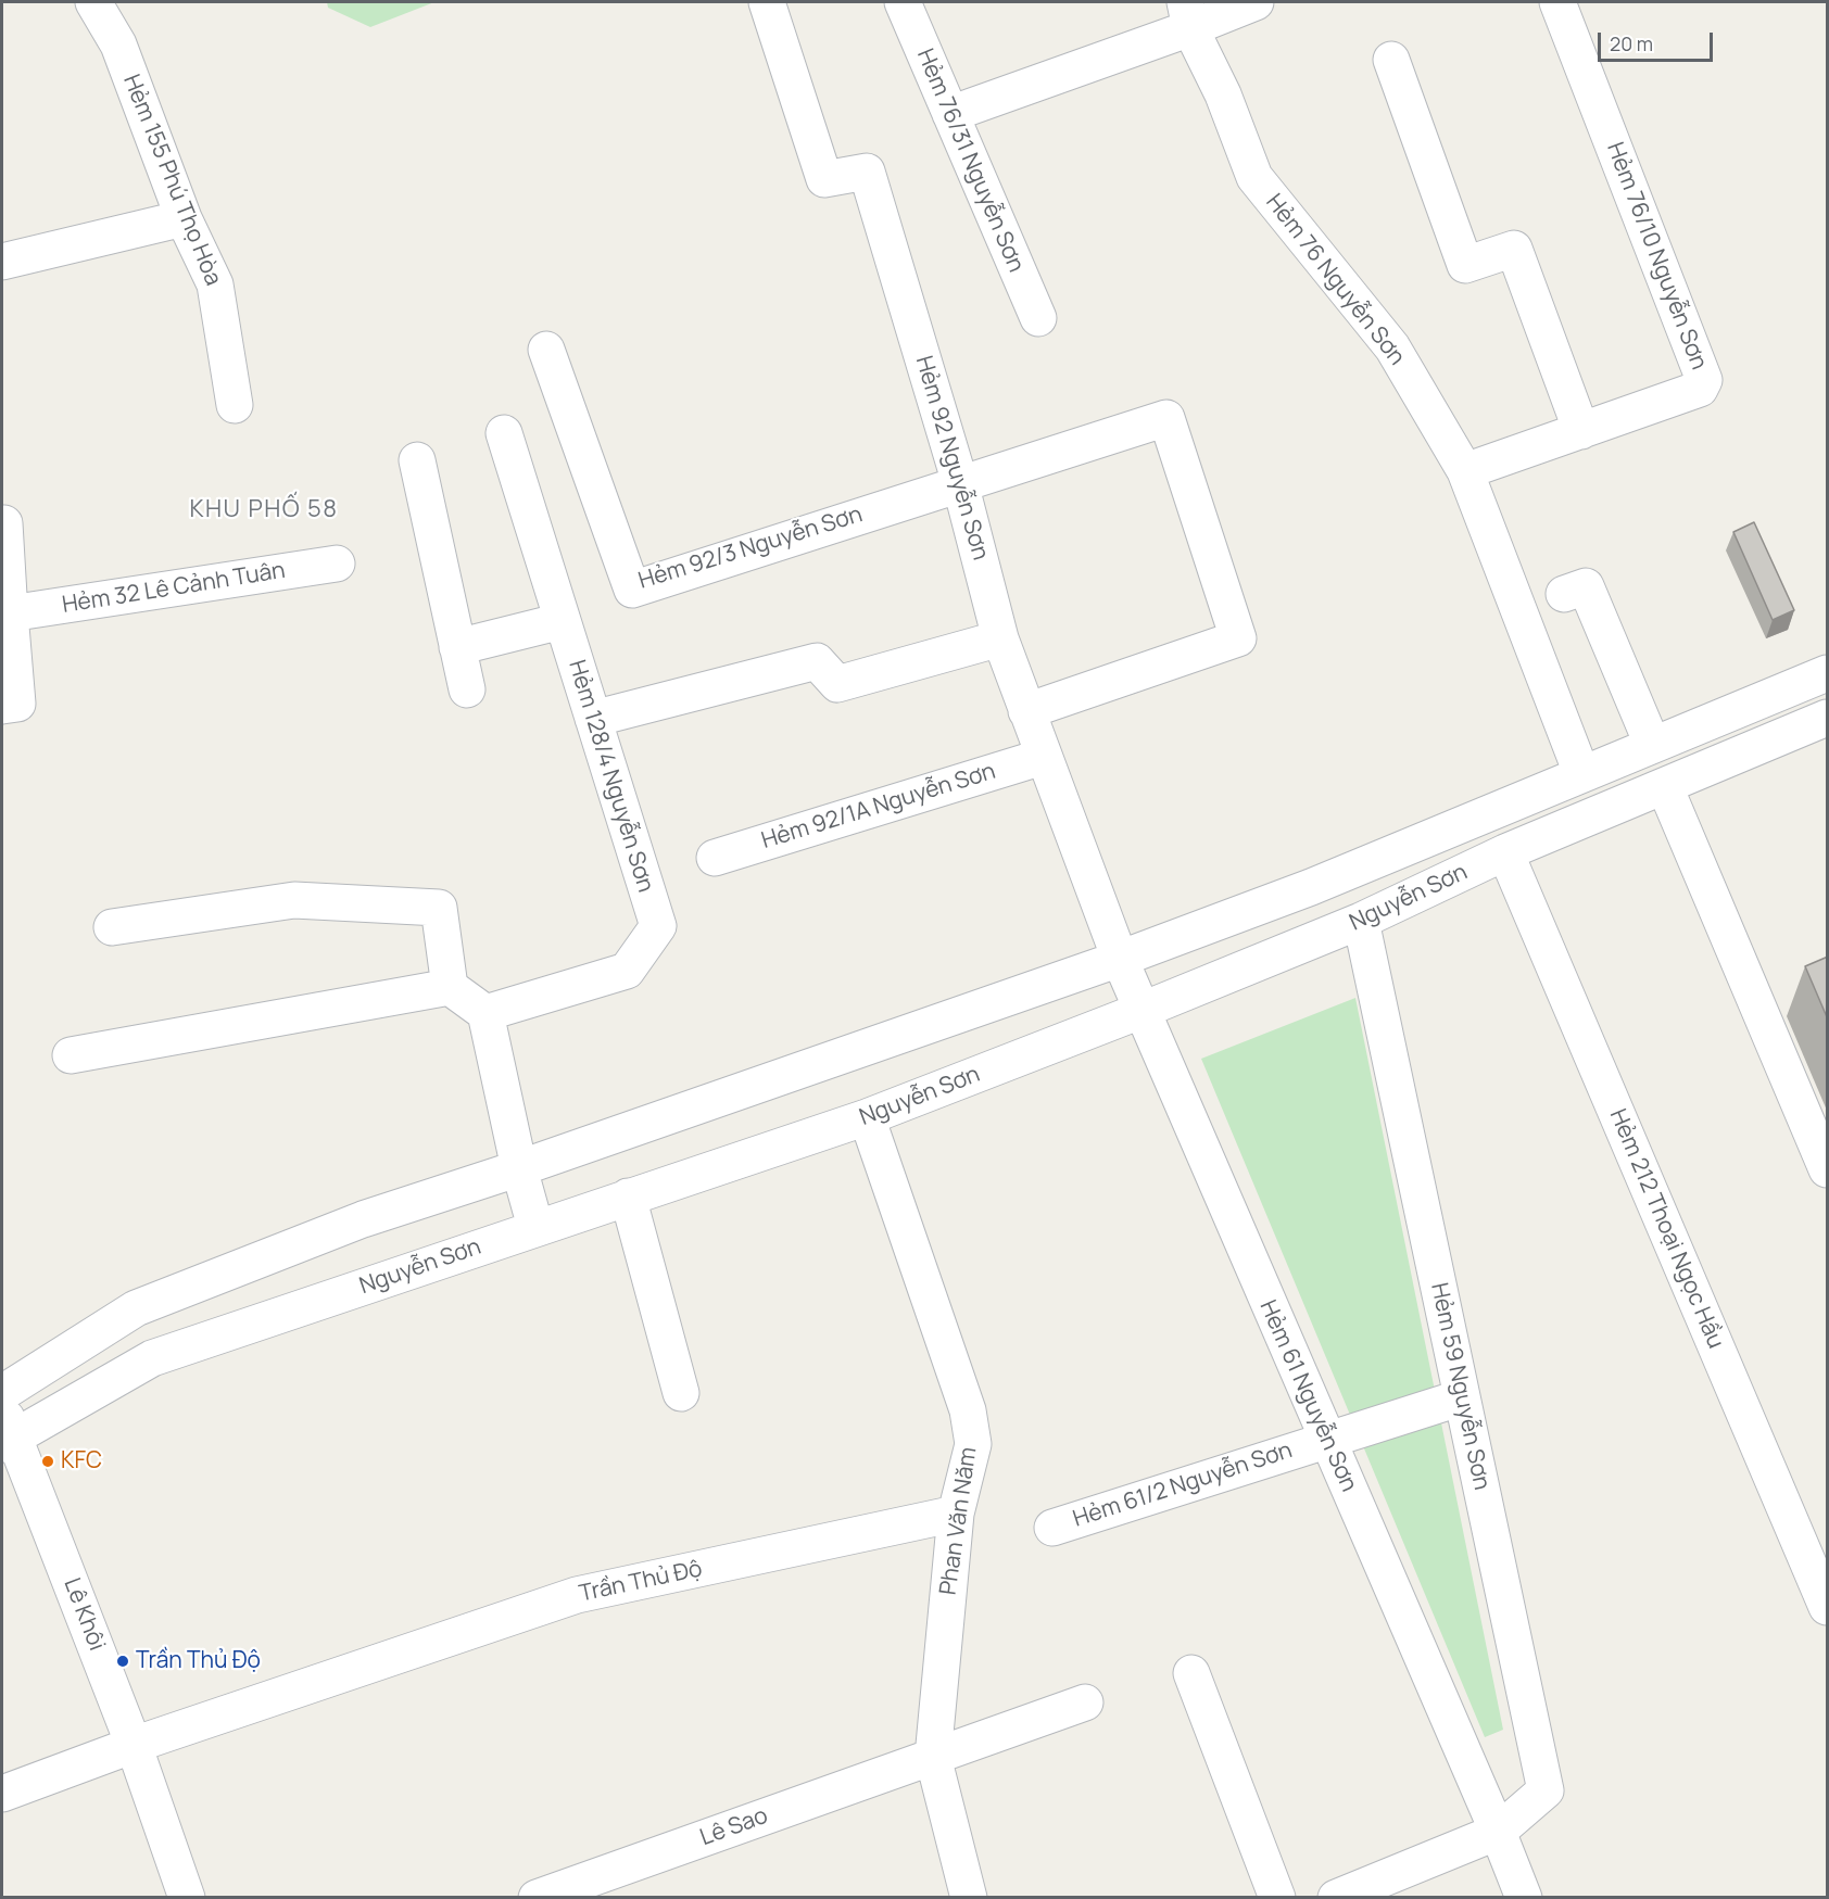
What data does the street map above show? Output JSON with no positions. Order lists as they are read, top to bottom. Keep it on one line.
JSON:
{"streets":{"street":["Hẻm 76/31 Nguyễn Sơn","Hẻm 155 Phú Thọ Hòa","Hẻm 76/10 Nguyễn Sơn","Hẻm 76 Nguyễn Sơn","Hẻm 92 Nguyễn Sơn","Hẻm 92/3 Nguyễn Sơn","Hẻm 32 Lê Cảnh Tuân","Hẻm 128/4 Nguyễn Sơn","Hẻm 92/1A Nguyễn Sơn","Nguyễn Sơn","Hẻm 212 Thoại Ngọc Hầu","Hẻm 59 Nguyễn Sơn","Hẻm 61 Nguyễn Sơn","Hẻm 61/2 Nguyễn Sơn","Phan Văn Năm","Trần Thủ Độ","Lê Khôi","Lê Sao"]},"crossings":[["Hẻm 76/10 Nguyễn Sơn","Hẻm 76 Nguyễn Sơn"],["Hẻm 76 Nguyễn Sơn","Nguyễn Sơn"],["Hẻm 92 Nguyễn Sơn","Hẻm 92/3 Nguyễn Sơn"],["Hẻm 92 Nguyễn Sơn","Hẻm 92/1A Nguyễn Sơn"],["Hẻm 92 Nguyễn Sơn","Nguyễn Sơn"],["Hẻm 92 Nguyễn Sơn","Hẻm 61 Nguyễn Sơn"],["Nguyễn Sơn","Hẻm 212 Thoại Ngọc Hầu"],["Nguyễn Sơn","Hẻm 59 Nguyễn Sơn"],["Nguyễn Sơn","Hẻm 61 Nguyễn Sơn"],["Nguyễn Sơn","Phan Văn Năm"],["Nguyễn Sơn","Lê Khôi"],["Hẻm 59 Nguyễn Sơn","Hẻm 61 Nguyễn Sơn"],["Hẻm 59 Nguyễn Sơn","Hẻm 61/2 Nguyễn Sơn"],["Hẻm 61 Nguyễn Sơn","Hẻm 61/2 Nguyễn Sơn"],["Phan Văn Năm","Trần Thủ Độ"],["Phan Văn Năm","Lê Sao"],["Trần Thủ Độ","Lê Khôi"]],"districts":["KHU PHỐ 58"],"places":["KFC","Trần Thủ Độ"],"scale_bar":"20 m"}
